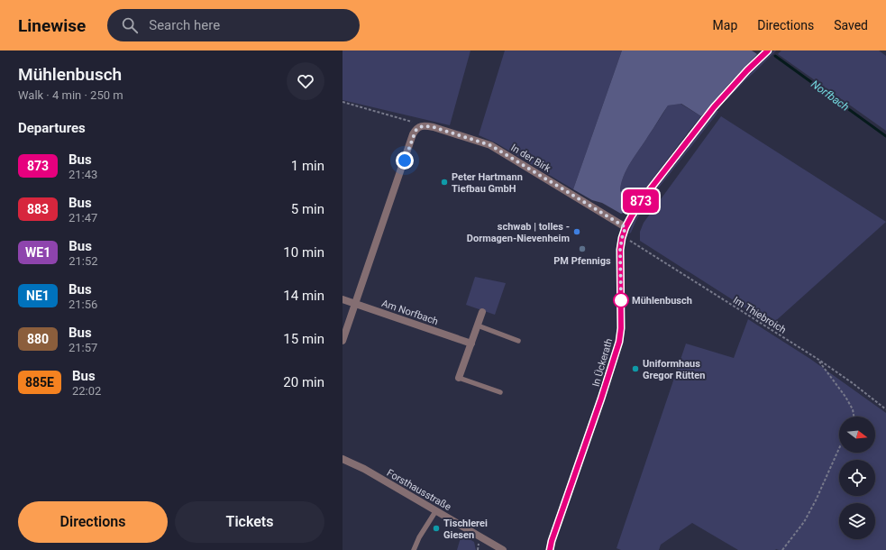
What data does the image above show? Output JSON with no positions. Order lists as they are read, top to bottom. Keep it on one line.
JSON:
{"streets":{"main road":["In Ückerath"],"street":["In der Birk","Am Norfbach","Forsthausstraße"],"path":["Im Thiebroich"]},"crossings":[["In der Birk","In Ückerath"],["Im Thiebroich","In Ückerath"]],"water":["Norfbach"],"places":["Peter Hartmann Tiefbau GmbH","schwab | tolles - Dormagen-Nievenheim","PM Pfennigs","Mühlenbusch","Uniformhaus Gregor Rütten","Tischlerei Giesen"],"lines":["bus line 873"],"north":"right","page":{"header":"Linewise","search":"Search here","nav":["Map","Directions","Saved"],"heading":[["Mühlenbusch","Walk · 4 min · 250 m"],"Departures"],"on_map":"873","list":[{"mark":"873","name":"Bus","note":"21:43","value":"1 min"},{"mark":"883","name":"Bus","note":"21:47","value":"5 min"},{"mark":"WE1","name":"Bus","note":"21:52","value":"10 min"},{"mark":"NE1","name":"Bus","note":"21:56","value":"14 min"},{"mark":"880","name":"Bus","note":"21:57","value":"15 min"},{"mark":"885E","name":"Bus","note":"22:02","value":"20 min"}],"buttons":["Directions","Tickets"]}}
